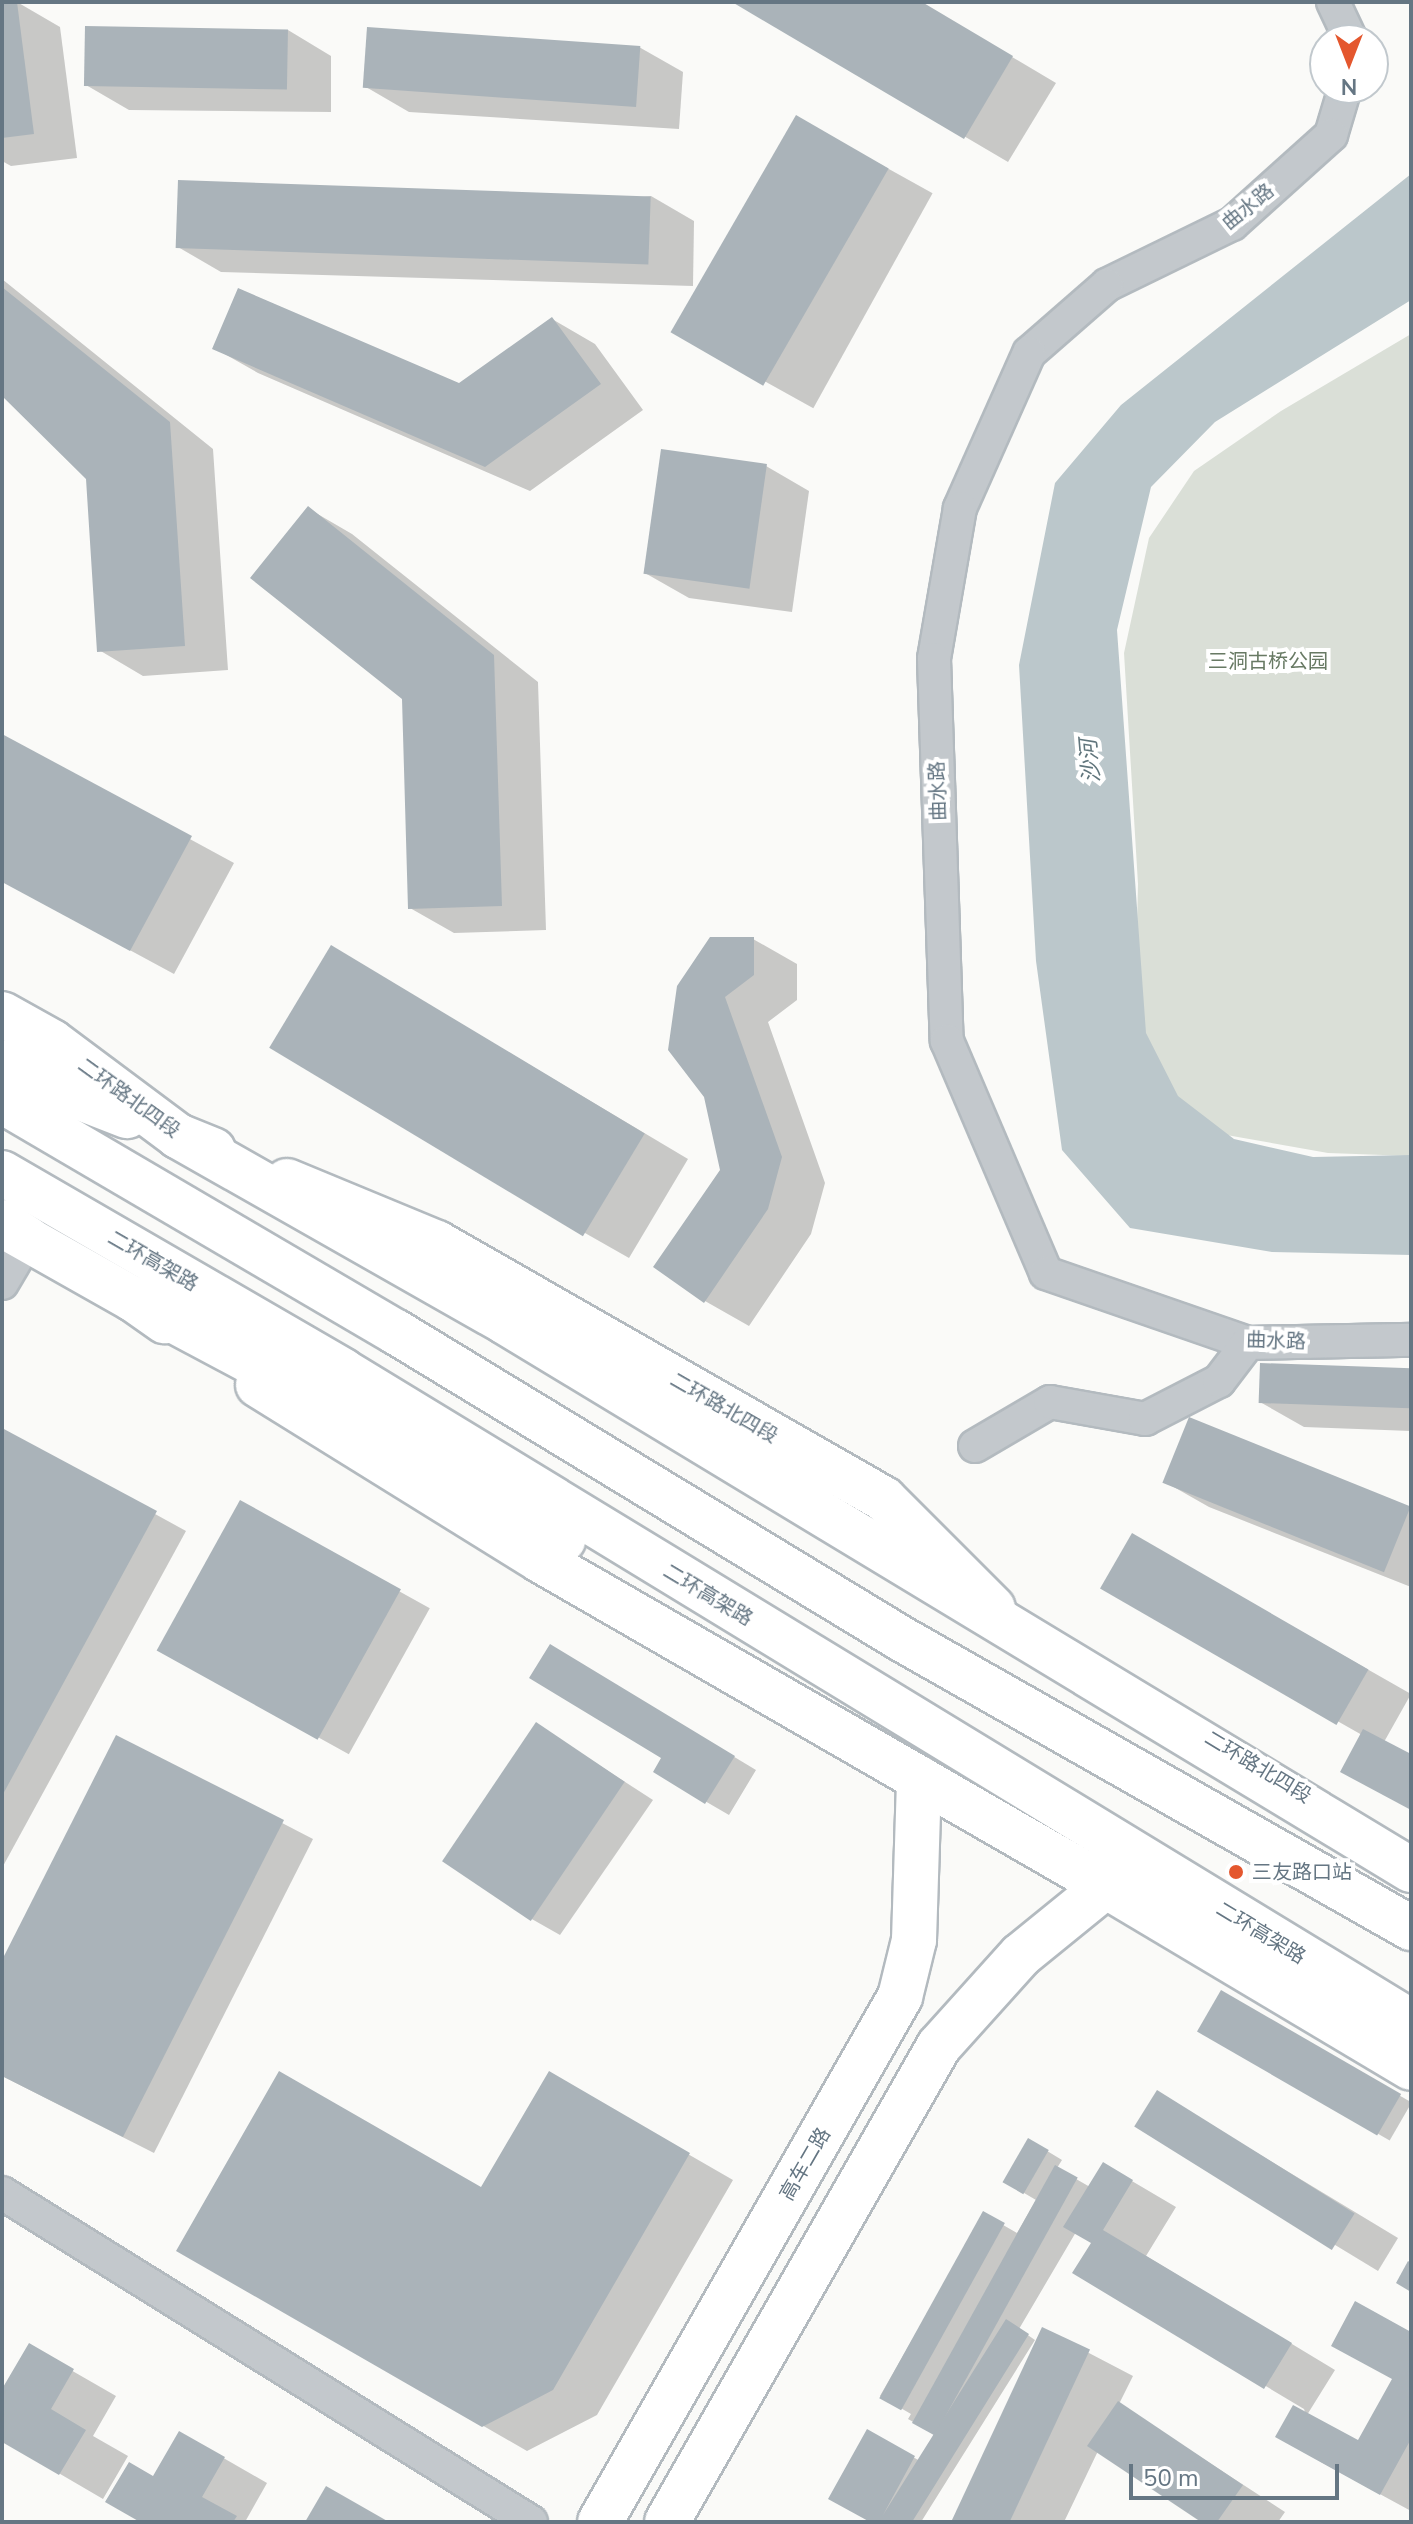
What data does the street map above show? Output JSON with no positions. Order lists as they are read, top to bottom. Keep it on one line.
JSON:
{"streets":{"main road":["二环路北四段","二环高架路","高车二路"],"street":["曲水路"]},"water":["沙河"],"parks":["三洞古桥公园"],"places":["三友路口站"],"scale_bar":"50 m","north":"bottom"}
